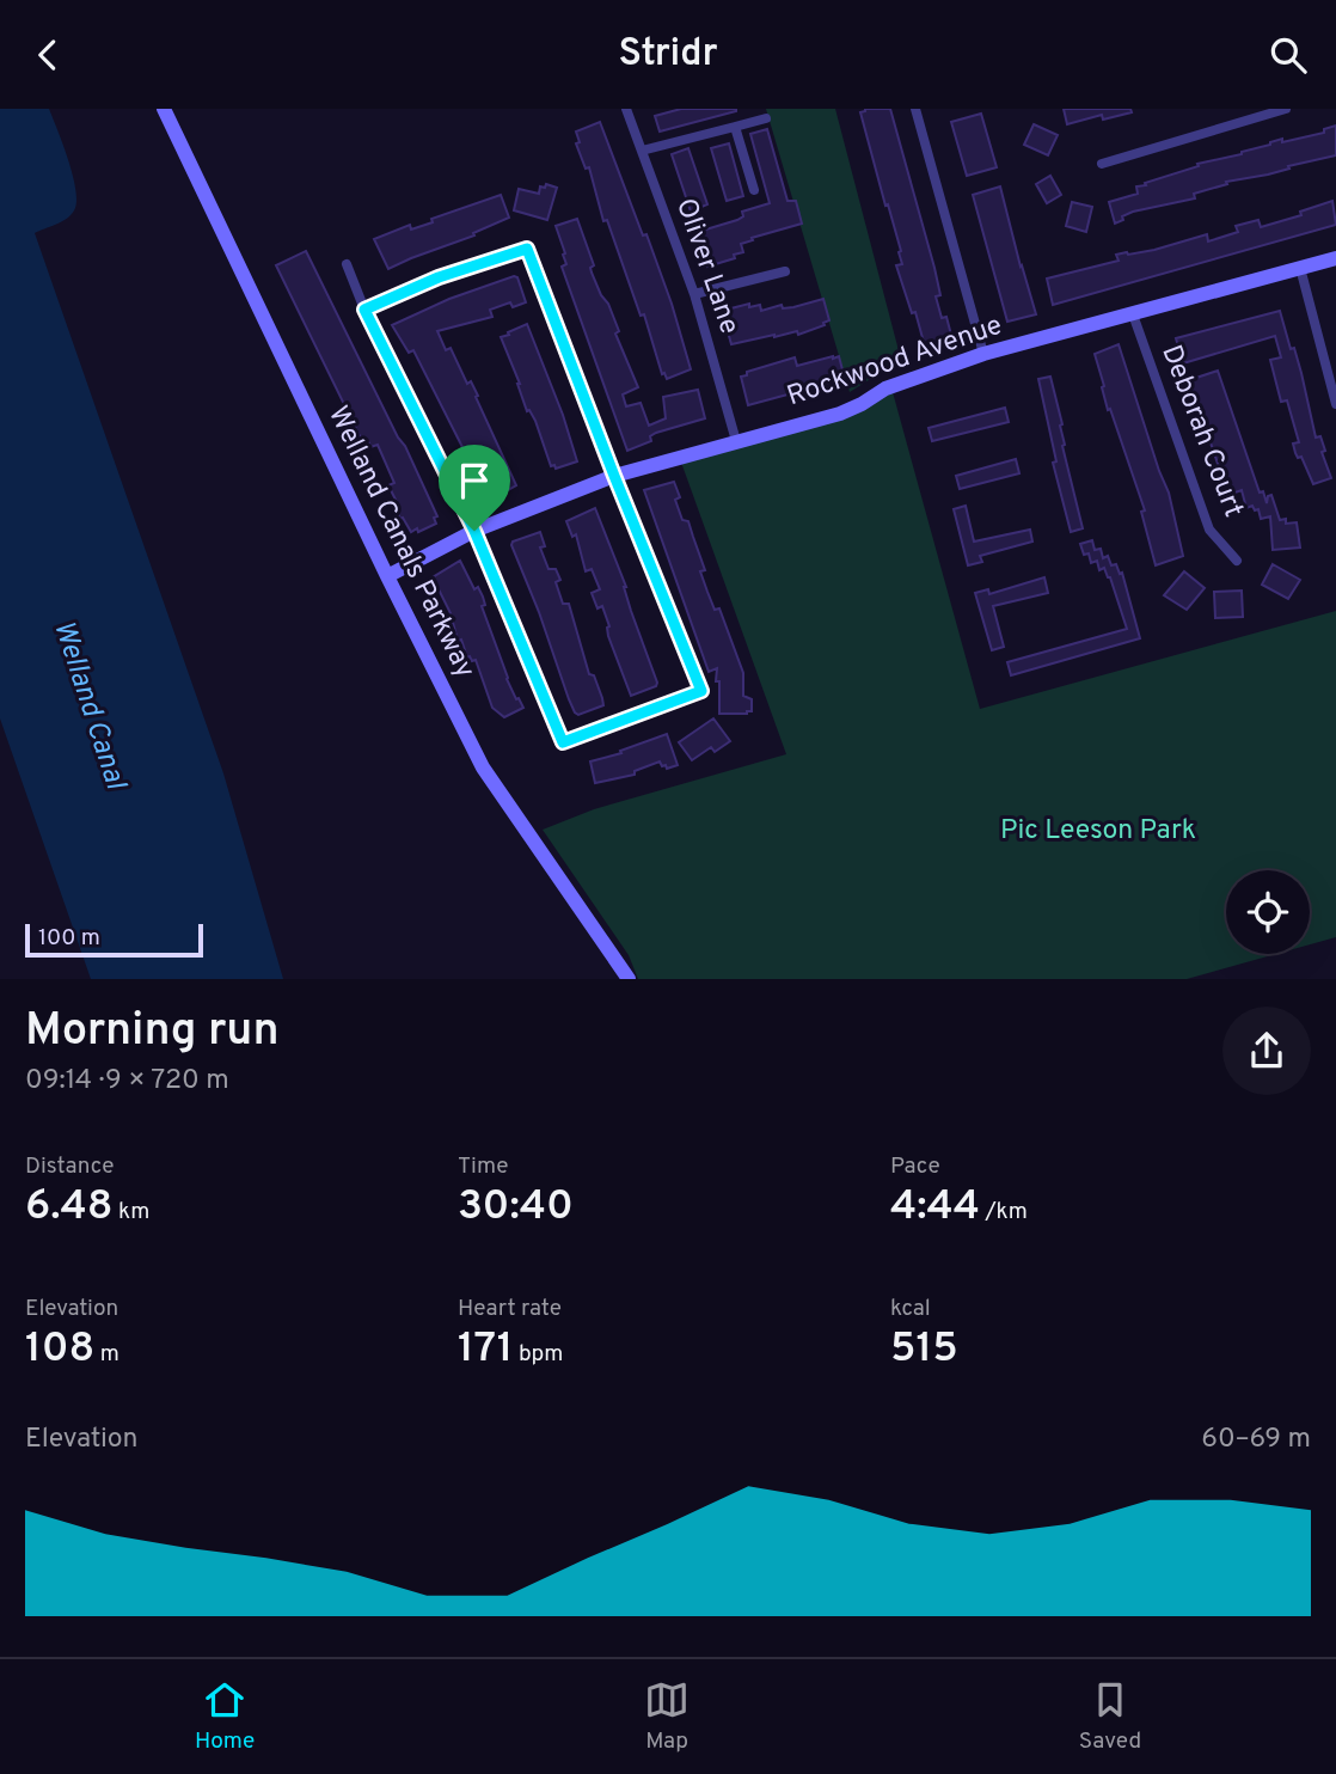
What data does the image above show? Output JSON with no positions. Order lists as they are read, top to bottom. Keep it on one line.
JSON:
{"streets":{"street":["Oliver Lane","Rockwood Avenue","Deborah Court","Welland Canals Parkway"]},"crossings":[["Oliver Lane","Rockwood Avenue"],["Rockwood Avenue","Deborah Court"],["Rockwood Avenue","Welland Canals Parkway"]],"water":["Welland Canal"],"parks":["Pic Leeson Park"],"scale_bar":"100 m","page":{"header":"Stridr","scale":"100 m","heading":["Morning run","09:14 · 9 × 720 m"],"stats":[["Distance","6.48 km"],["Time","30:40"],["Pace","4:44 /km"],["Elevation","108 m"],["Heart rate","171 bpm"],["kcal","515"]],"chart":["Elevation","60–69 m"],"tabs":["Home","Map","Saved"]}}
